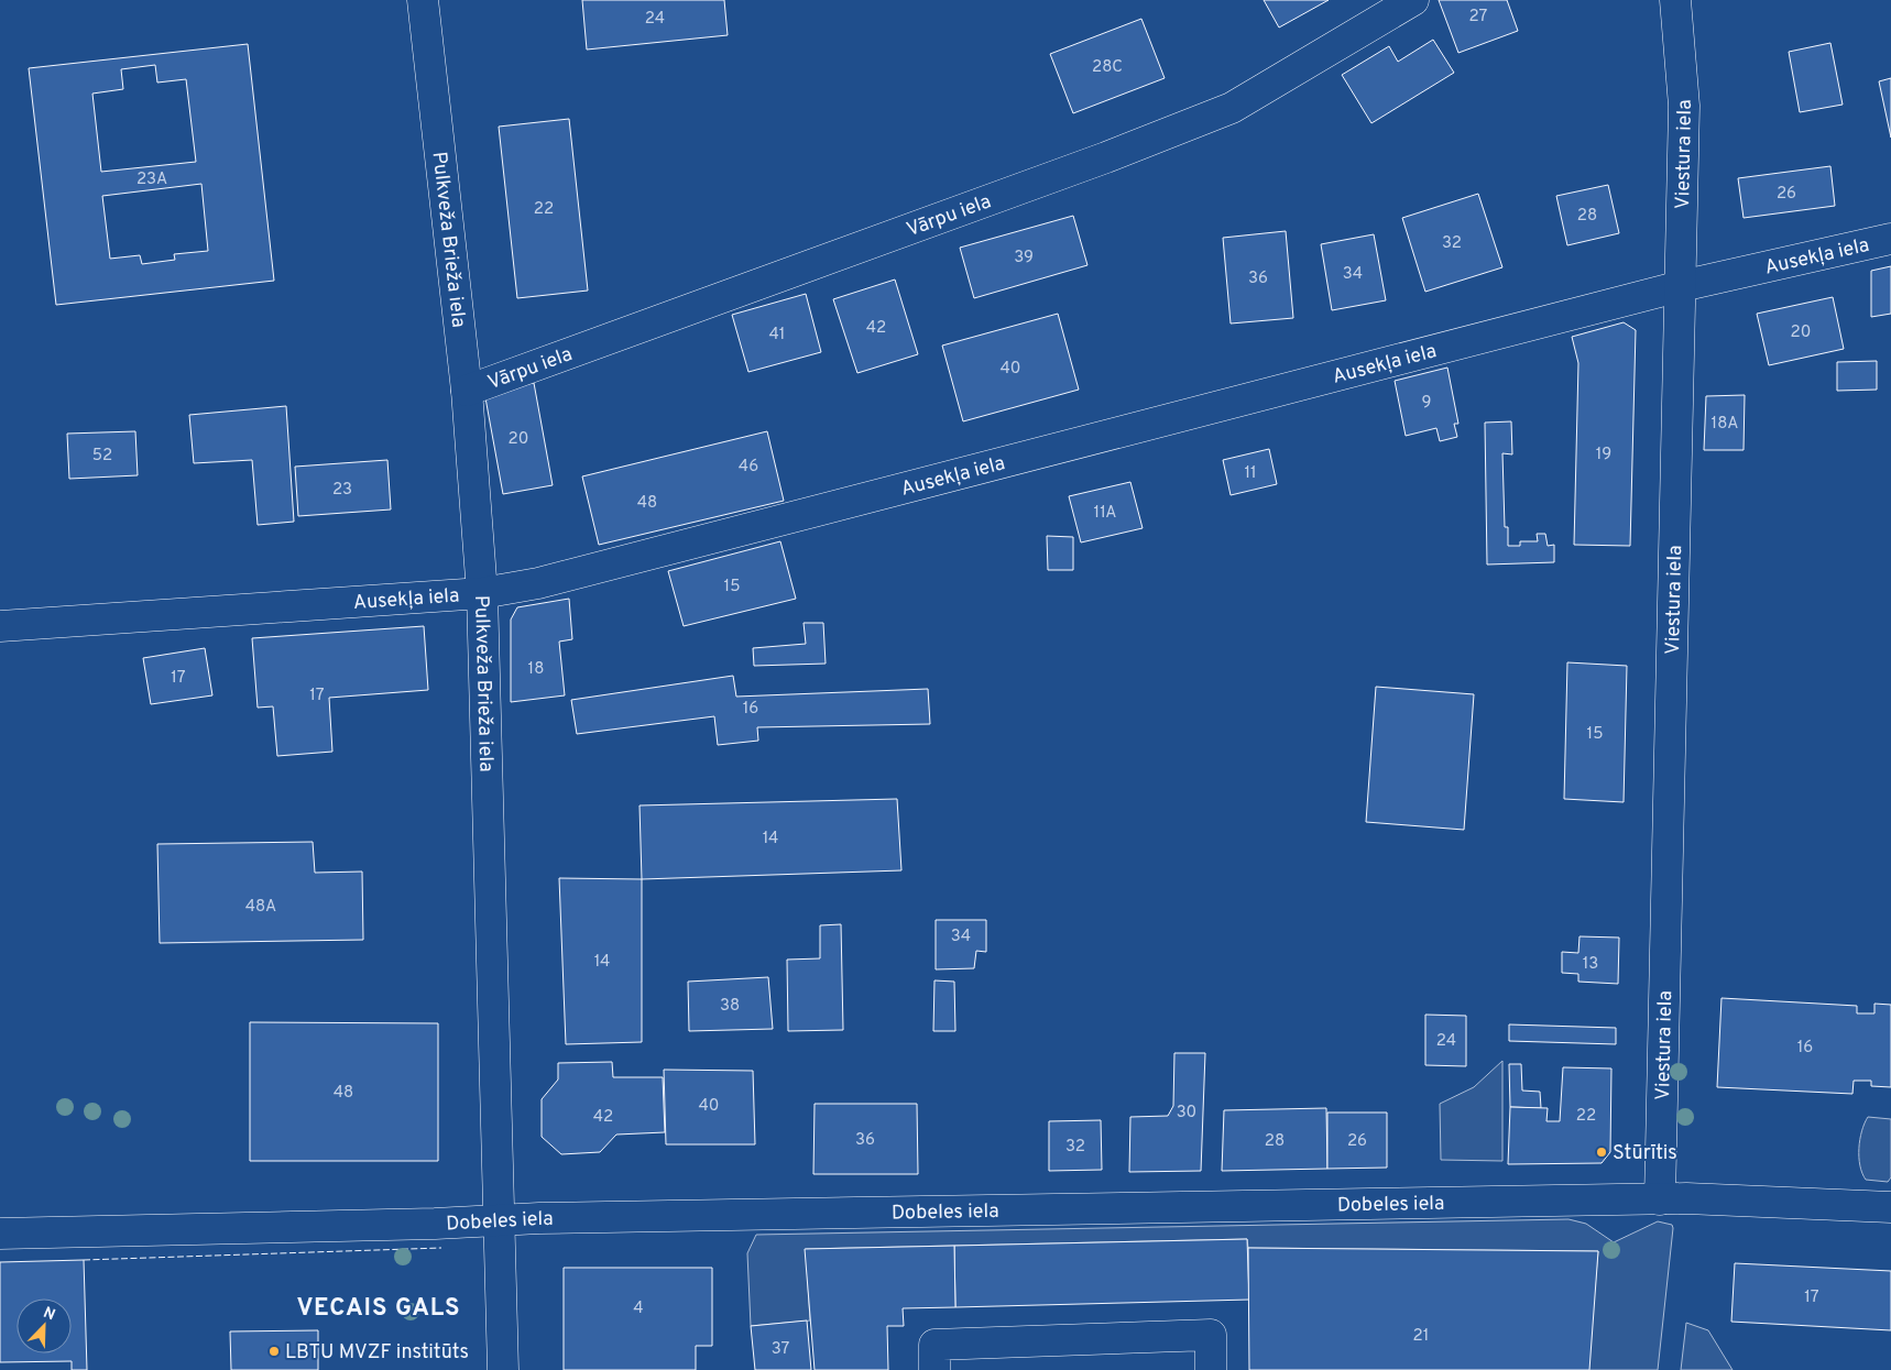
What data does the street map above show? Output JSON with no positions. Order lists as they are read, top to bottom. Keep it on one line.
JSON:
{"streets":{"street":["Viestura iela","Vārpu iela","Pulkveža Brieža iela","Ausekļa iela","Dobeles iela"]},"crossings":[["Viestura iela","Ausekļa iela"],["Viestura iela","Dobeles iela"],["Vārpu iela","Pulkveža Brieža iela"],["Pulkveža Brieža iela","Ausekļa iela"],["Pulkveža Brieža iela","Dobeles iela"]],"districts":["VECAIS GALS"],"places":["Stūrītis","LBTU MVZF institūts"],"house_numbers":["27","24","28C","23A","26","22","28","32","39","34","36","42","20","41","40","9","18A","20","19","52","46","11","23","48","11A","15","18","17","17","16","15","14","48A","34","14","13","38","24","16","48","40","30","22","42","36","28","26","32","17","4","21","37"],"north":"top right"}
